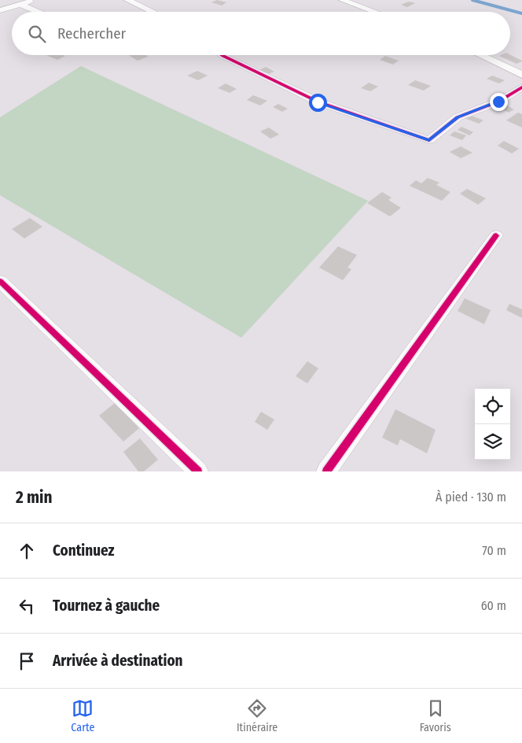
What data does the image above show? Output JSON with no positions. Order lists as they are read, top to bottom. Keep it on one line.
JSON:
{"page":{"search":"Rechercher","heading":["2 min","À pied · 130 m"],"list":[["Continuez","70 m"],["Tournez à gauche","60 m"],"Arrivée à destination"],"nav":["Carte","Itinéraire","Favoris"]}}
